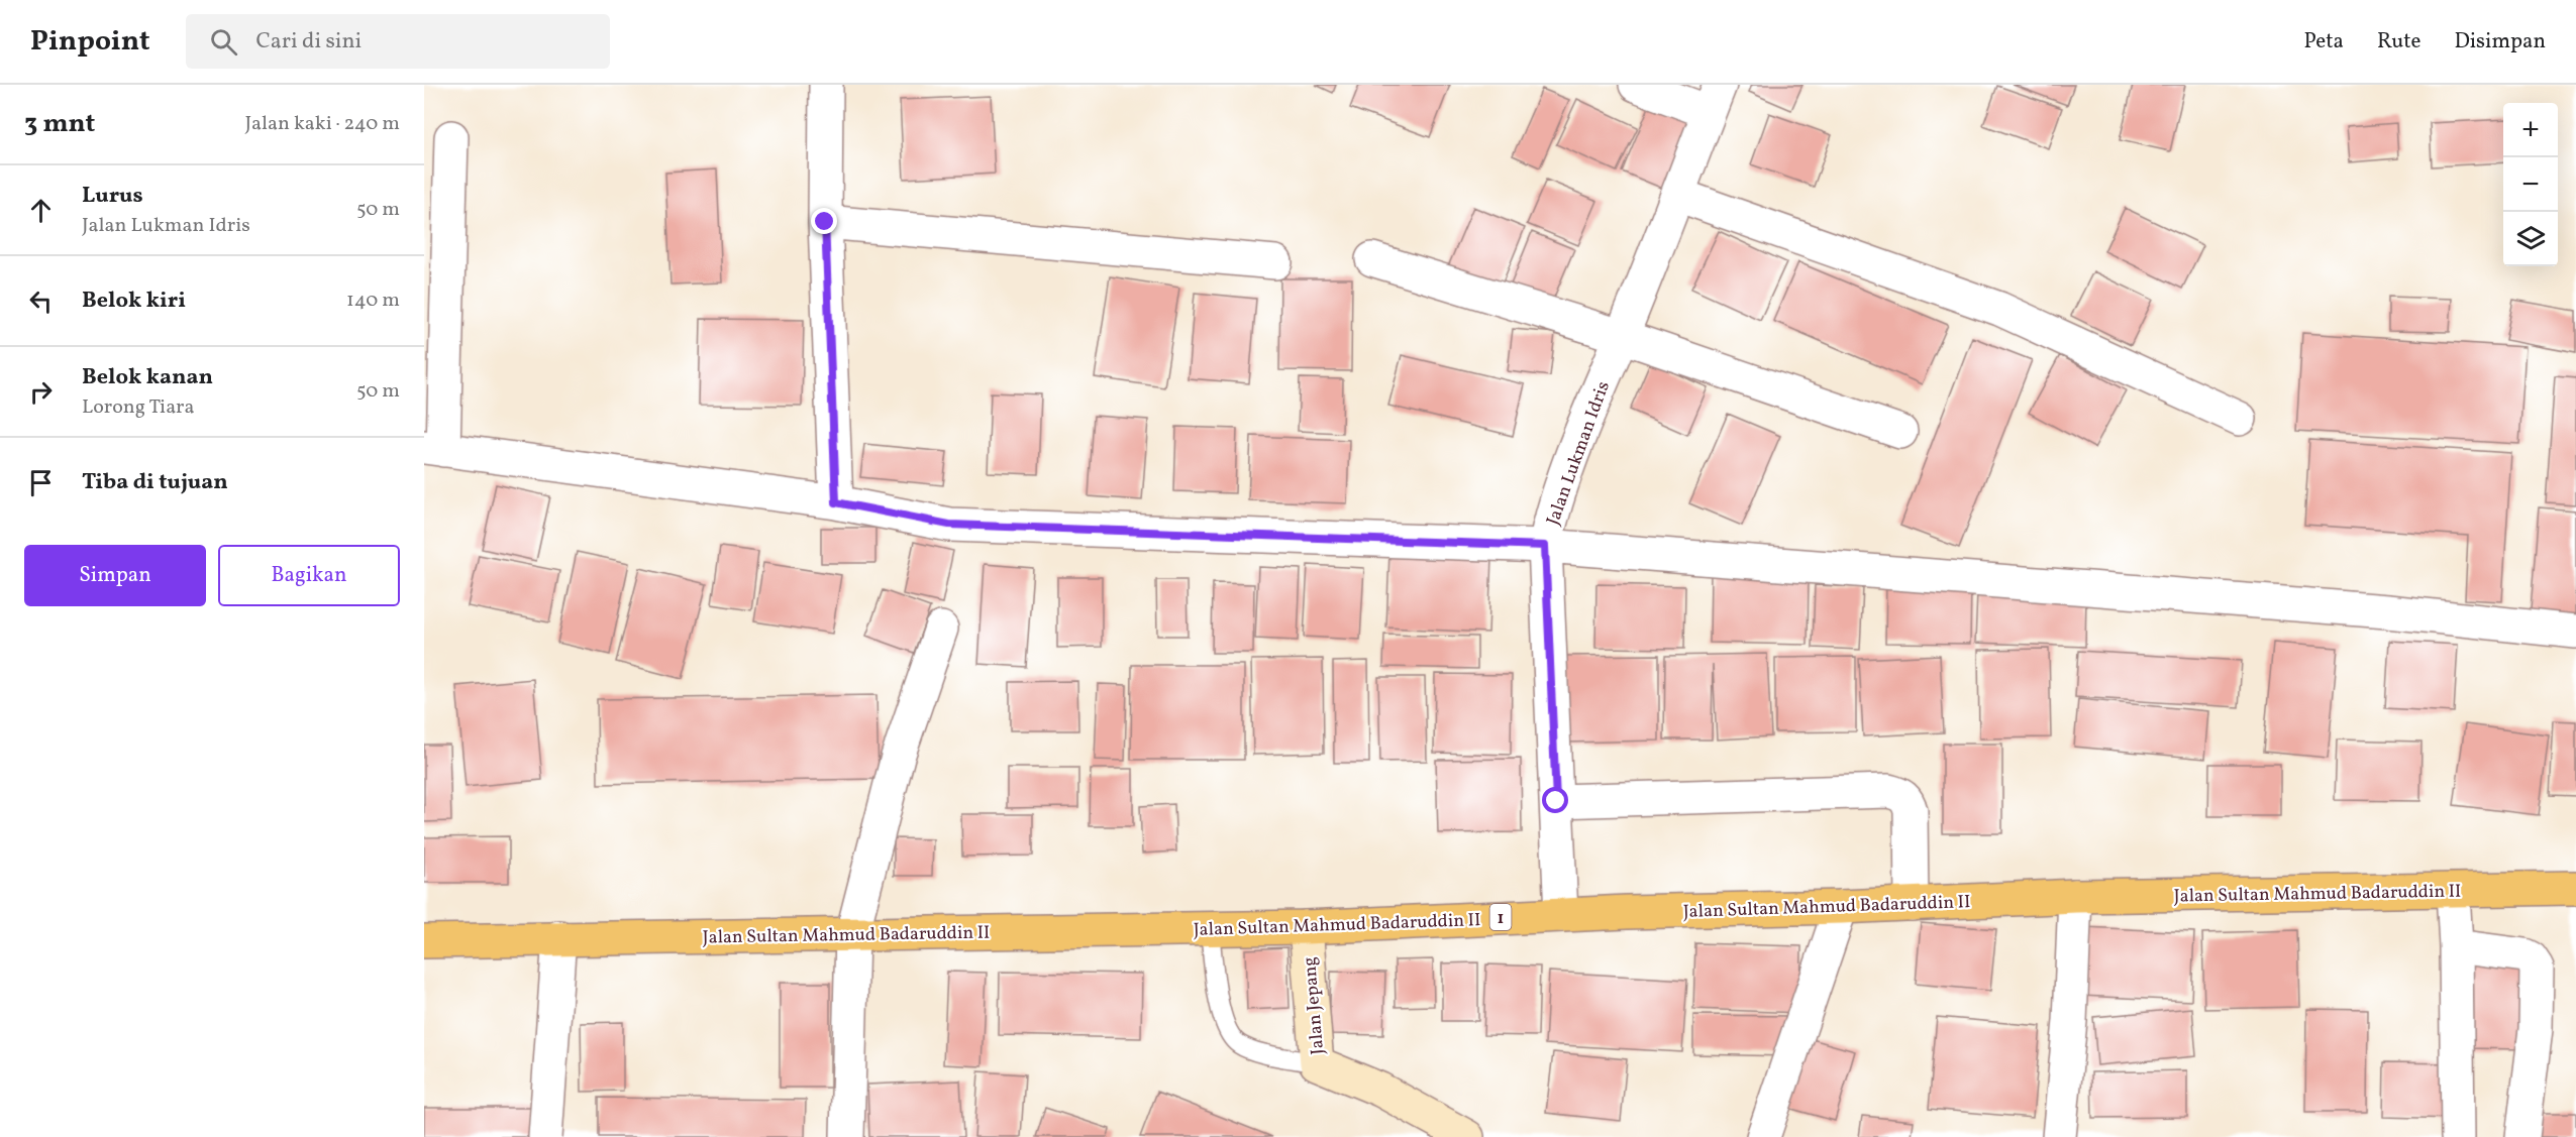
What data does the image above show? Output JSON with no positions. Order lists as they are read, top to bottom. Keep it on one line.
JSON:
{"streets":{"highway":["Jalan Sultan Mahmud Badaruddin II","1"],"street":["Jalan Lukman Idris","Jalan Jepang"]},"crossings":[["Jalan Lukman Idris","Jalan Sultan Mahmud Badaruddin II"],["Jalan Sultan Mahmud Badaruddin II","Jalan Jepang"]],"page":{"header":"Pinpoint","search":"Cari di sini","nav":["Peta","Rute","Disimpan"],"heading":["3 mnt","Jalan kaki · 240 m"],"map_buttons":["+","−"],"list":[["Lurus","Jalan Lukman Idris","50 m"],["Belok kiri","140 m"],["Belok kanan","Lorong Tiara","50 m"],"Tiba di tujuan"],"buttons":["Simpan","Bagikan"]}}
